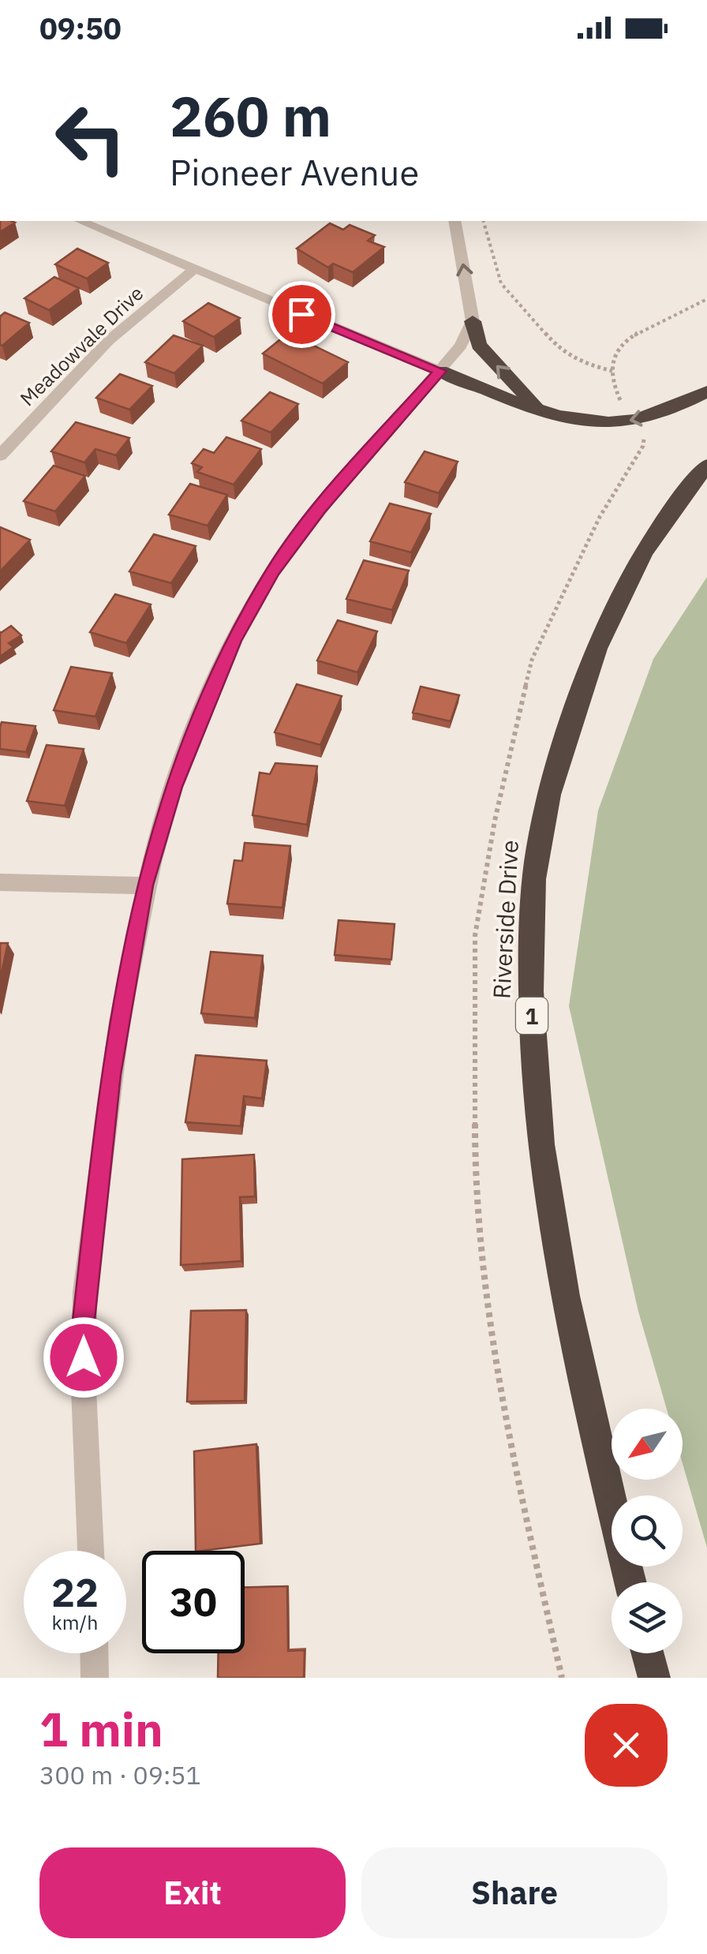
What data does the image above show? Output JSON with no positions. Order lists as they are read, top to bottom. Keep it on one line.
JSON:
{"streets":{"highway":["Riverside Drive","1"],"street":["Meadowvale Drive"]},"north":"bottom left","page":{"status":"09:50","turn":["260 m","Pioneer Avenue"],"speed":"22 km/h","limit":"30","heading":["1 min","300 m · 09:51"],"buttons":["Exit","Share"]}}
